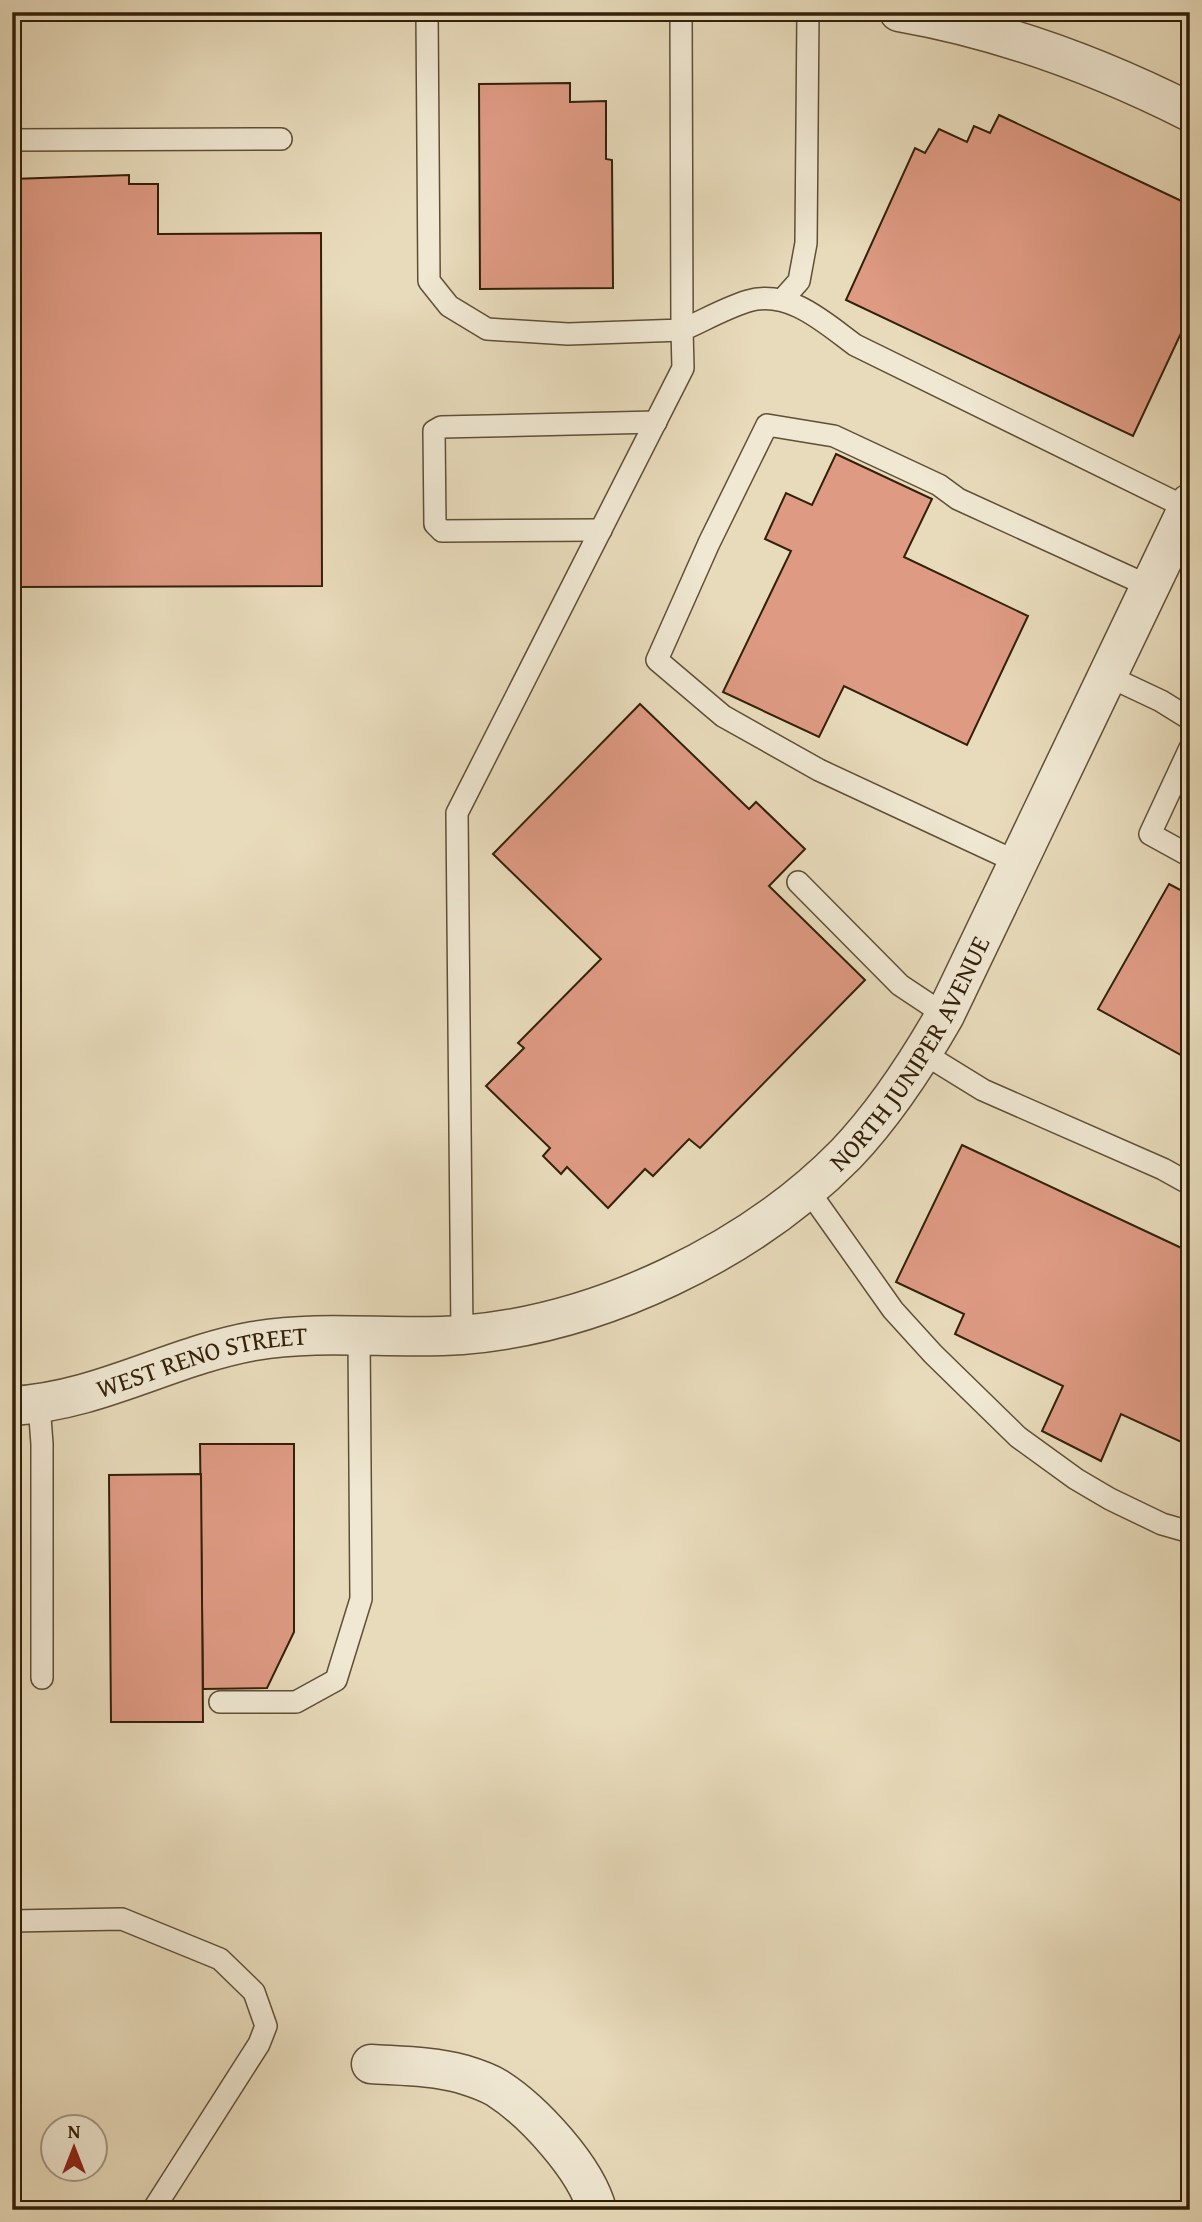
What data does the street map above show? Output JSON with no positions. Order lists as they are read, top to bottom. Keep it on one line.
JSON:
{"streets":{"street":["NORTH JUNIPER AVENUE","WEST RENO STREET"]},"crossings":[["NORTH JUNIPER AVENUE","WEST RENO STREET"]],"north":"top"}
